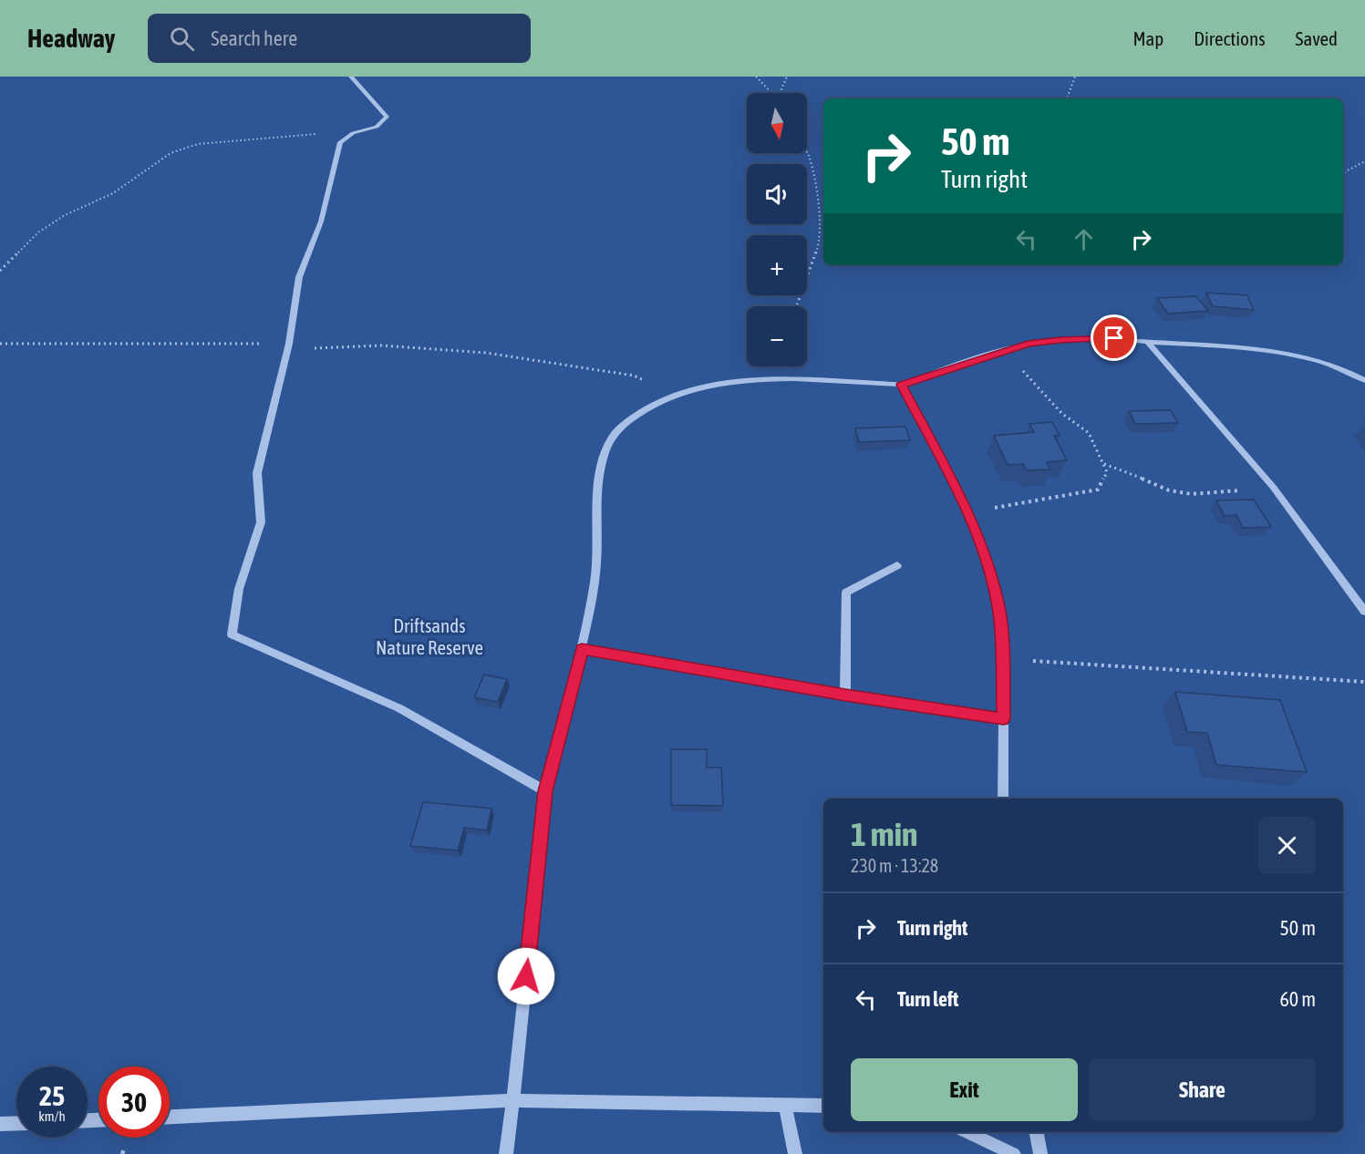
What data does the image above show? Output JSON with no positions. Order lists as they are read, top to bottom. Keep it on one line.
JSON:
{"parks":["Driftsands Nature Reserve"],"north":"bottom","page":{"header":"Headway","search":"Search here","nav":["Map","Directions","Saved"],"map_buttons":["+","−"],"turn":["50 m","Turn right"],"heading":["1 min","230 m · 13:28"],"list":[{"name":"Turn right","value":"50 m"},{"name":"Turn left","value":"60 m"}],"buttons":["Exit","Share"],"speed":"25 km/h","limit":"30"}}
